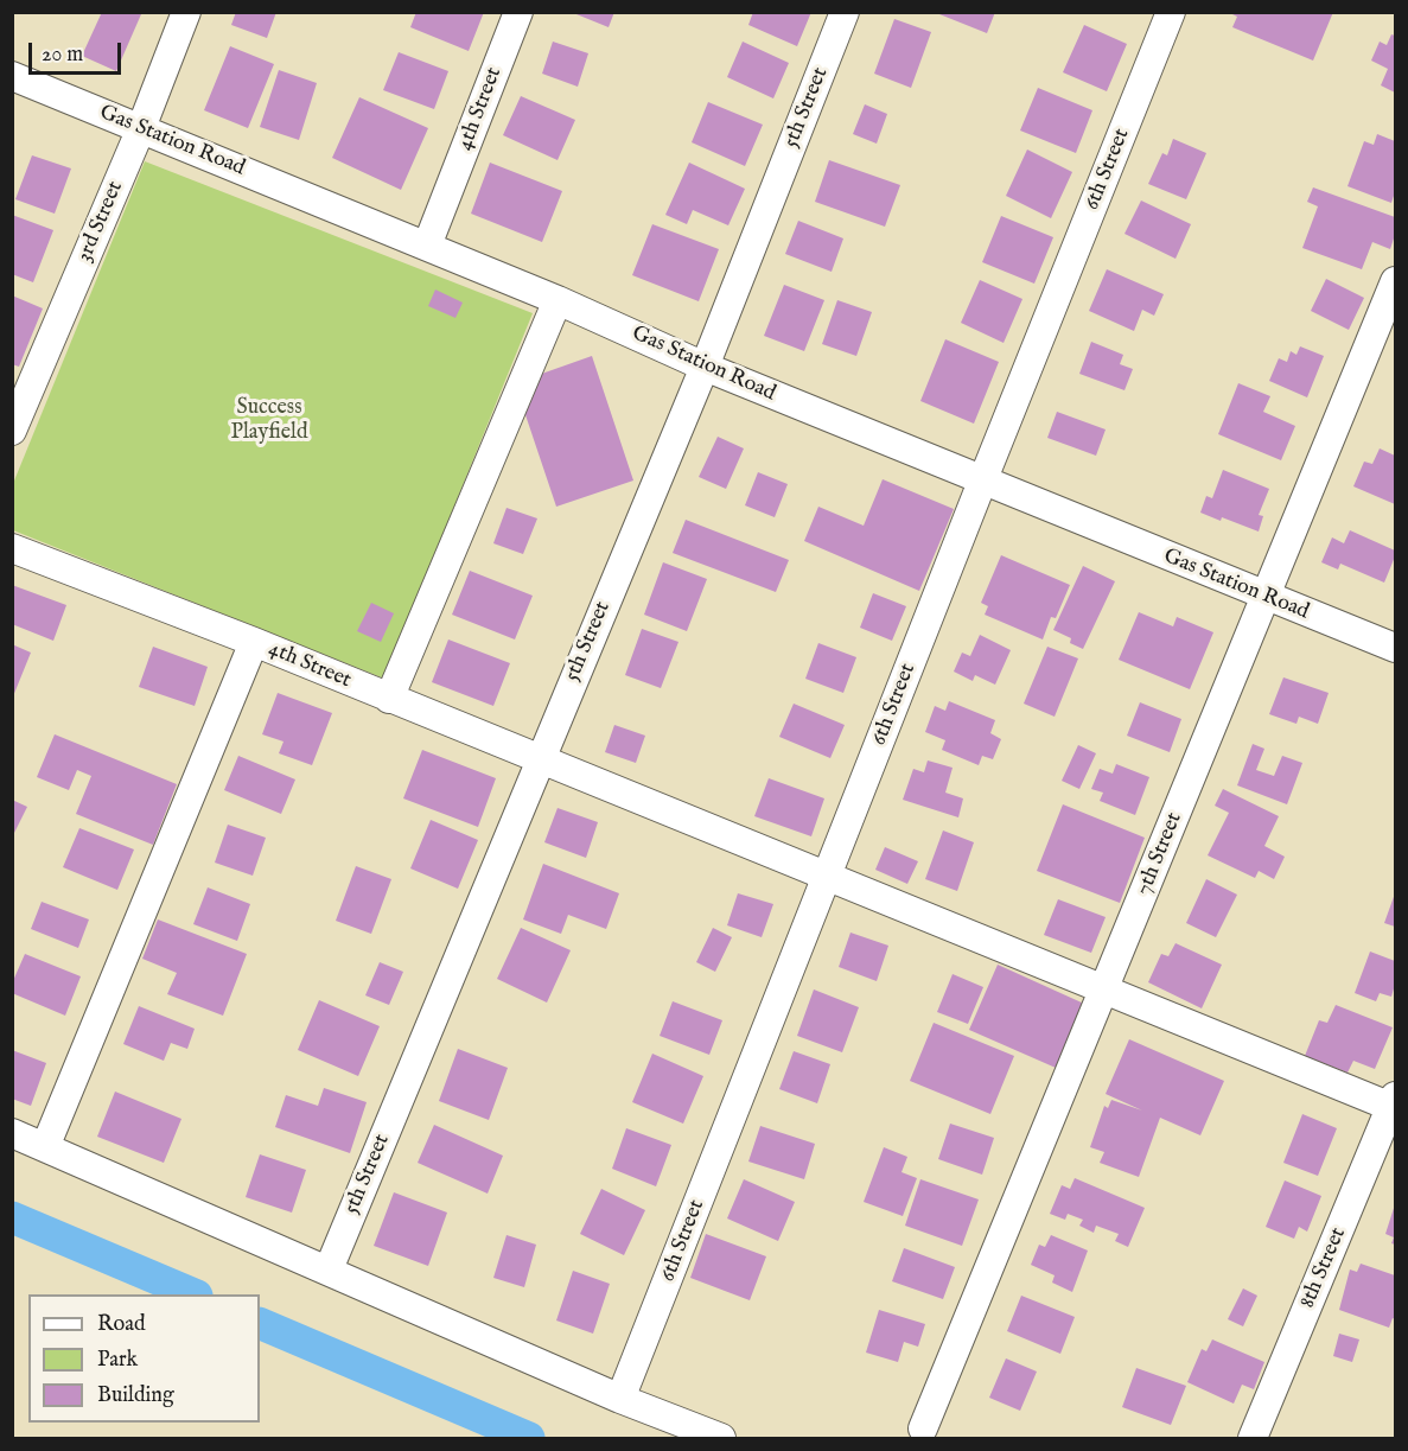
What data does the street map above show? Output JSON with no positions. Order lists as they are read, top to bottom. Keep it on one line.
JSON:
{"streets":{"street":["5th Street","4th Street","Gas Station Road","6th Street","3rd Street","7th Street","8th Street"]},"crossings":[["5th Street","4th Street"],["5th Street","Gas Station Road"],["4th Street","Gas Station Road"],["4th Street","6th Street"],["4th Street","7th Street"],["4th Street","8th Street"],["Gas Station Road","6th Street"],["Gas Station Road","3rd Street"],["Gas Station Road","7th Street"]],"parks":["Success Playfield"],"legend":["Road","Park","Building"],"scale_bar":"20 m"}
